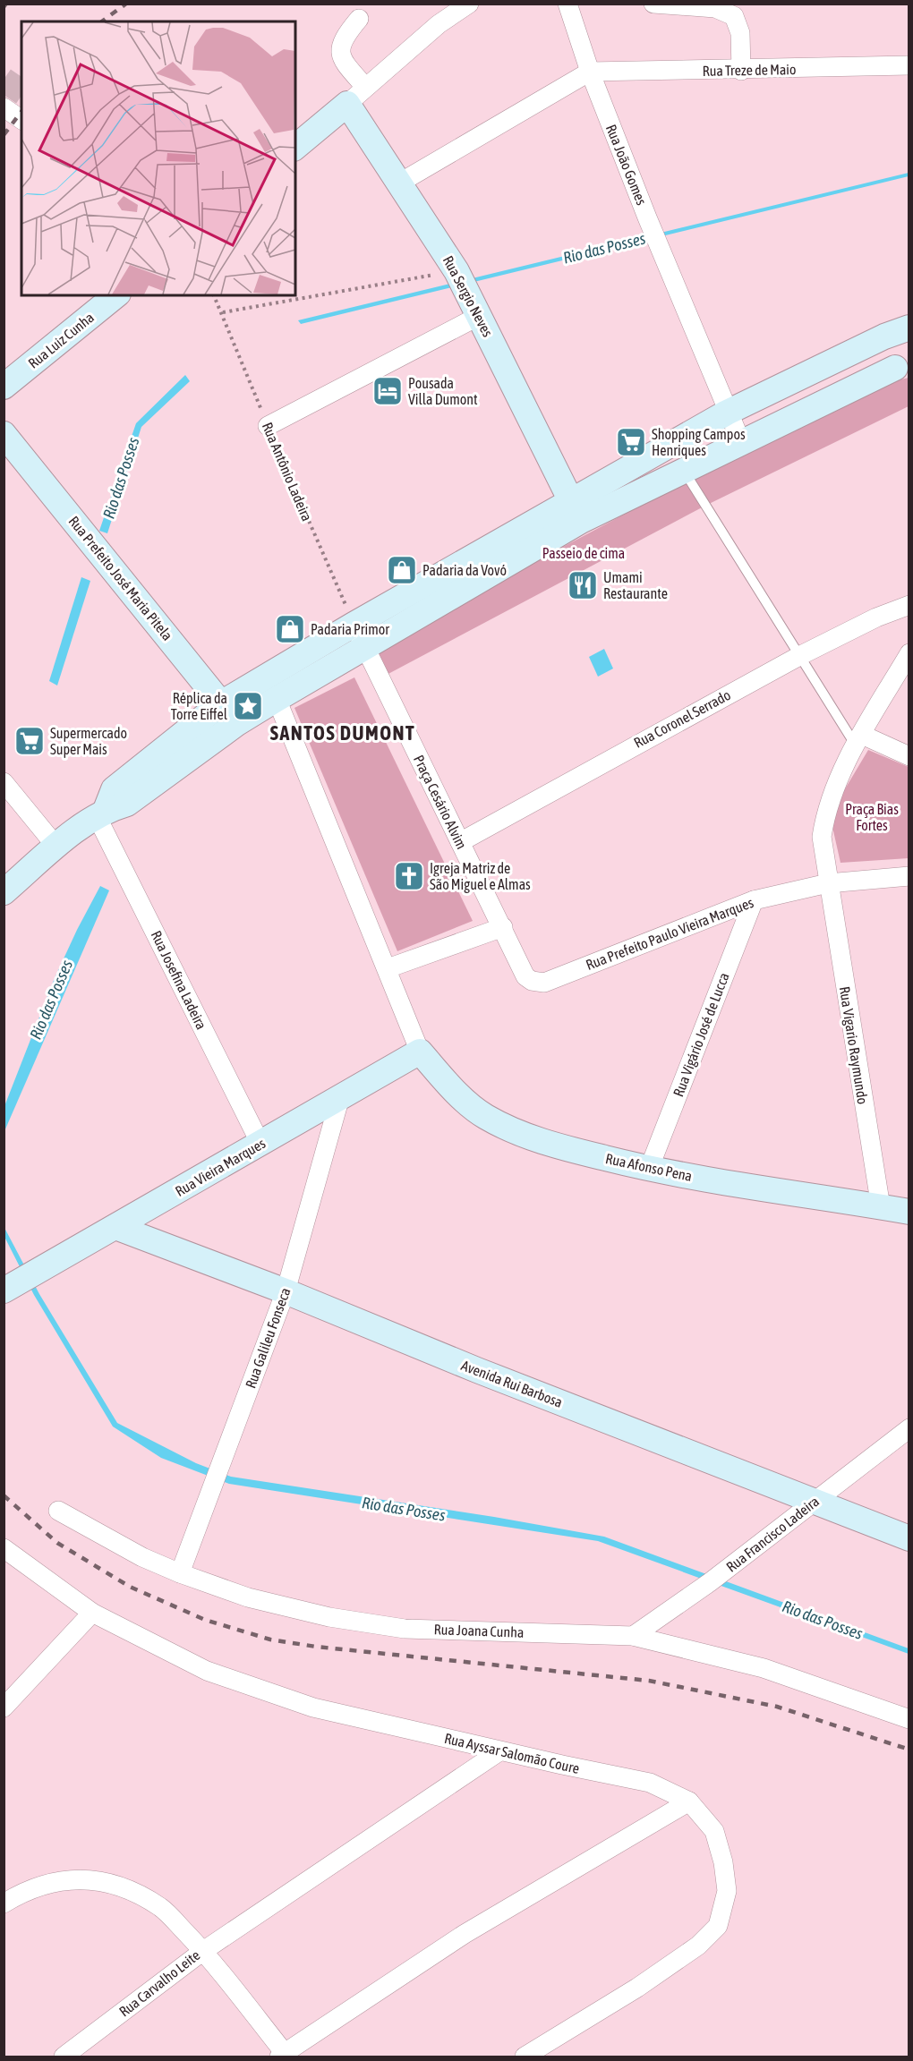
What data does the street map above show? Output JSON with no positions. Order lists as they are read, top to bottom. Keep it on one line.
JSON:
{"streets":{"main road":["Rua Sergio Neves","Rua Luiz Cunha","Rua Prefeito José Maria Pitela","Rua Vieira Marques","Rua Afonso Pena","Avenida Rui Barbosa"],"street":["Rua Treze de Maio","Rua João Gomes","Rua Coronel Serrado","Praça Cesário Alvim","Rua Prefeito Paulo Vieira Marques","Rua Josefina Ladeira","Rua Vigário José de Lucca","Rua Vigario Raymundo","Rua Galileu Fonseca","Rua Francisco Ladeira","Rua Joana Cunha","Rua Ayssar Salomão Coure","Rua Carvalho Leite"],"path":["Rua Antônio Ladeira"]},"crossings":[["Rua Treze de Maio","Rua João Gomes"],["Rua Coronel Serrado","Praça Cesário Alvim"],["Praça Cesário Alvim","Rua Prefeito Paulo Vieira Marques"],["Rua Prefeito Paulo Vieira Marques","Rua Vigário José de Lucca"],["Rua Prefeito Paulo Vieira Marques","Rua Vigario Raymundo"],["Rua Josefina Ladeira","Rua Vieira Marques"],["Rua Vigário José de Lucca","Rua Afonso Pena"],["Rua Vigario Raymundo","Rua Afonso Pena"],["Rua Vieira Marques","Rua Afonso Pena"],["Rua Vieira Marques","Rua Galileu Fonseca"],["Rua Vieira Marques","Avenida Rui Barbosa"],["Rua Galileu Fonseca","Avenida Rui Barbosa"],["Rua Galileu Fonseca","Rua Joana Cunha"],["Avenida Rui Barbosa","Rua Francisco Ladeira"],["Rua Francisco Ladeira","Rua Joana Cunha"]],"districts":["SANTOS DUMONT"],"water":["Rio das Posses"],"parks":["Passeio de cima","Praça Bias Fortes"],"places":{"hotel":["Pousada Villa Dumont"],"supermarket":["Shopping Campos Henriques","Supermercado Super Mais"],"shop":["Padaria da Vovó","Padaria Primor"],"restaurant":["Umami Restaurante"],"place":["Réplica da Torre Eiffel"],"church":["Igreja Matriz de São Miguel e Almas"]}}
